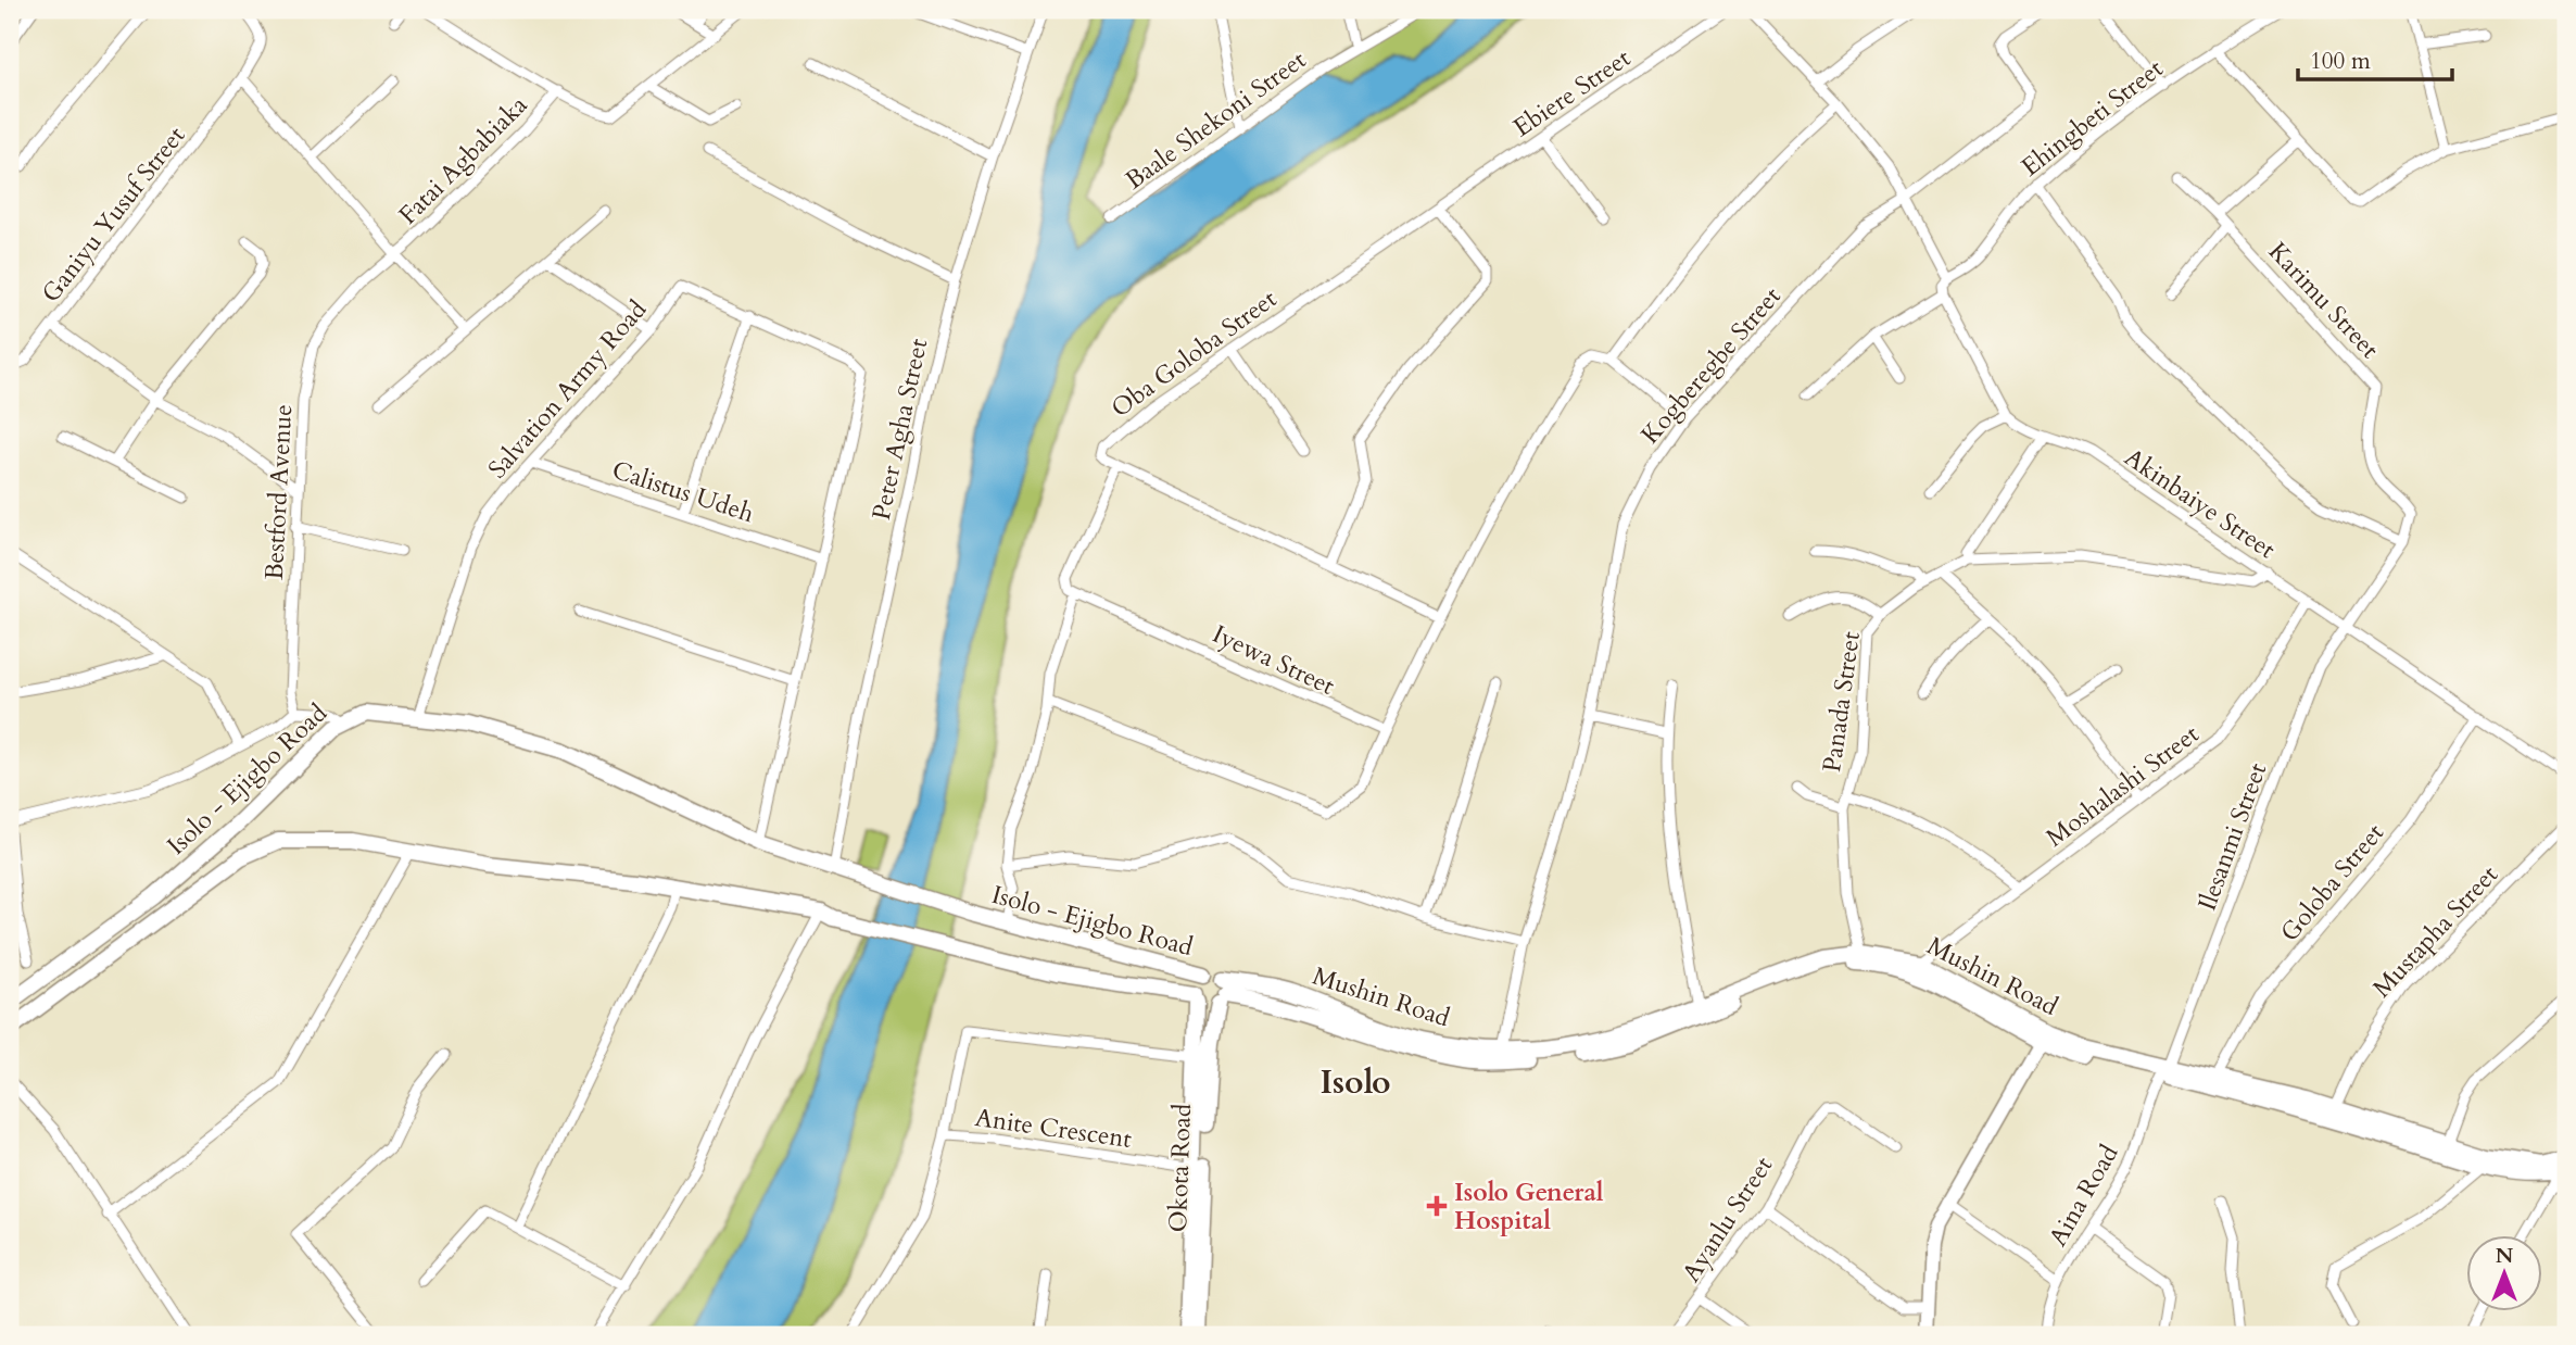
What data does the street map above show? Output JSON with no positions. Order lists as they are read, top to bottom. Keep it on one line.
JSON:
{"streets":{"main road":["Isolo - Ejigbo Road","Mushin Road","Okota Road"],"street":["Ebiere Street","Ehingbeti Street","Baale Shekoni Street","Fatai Agbabiaka","Ganiyu Yusuf Street","Karimu Street","Oba Goloba Street","Kogberegbe Street","Salvation Army Road","Peter Agha Street","Calistus Udeh","Bestford Avenue","Akinbaiye Street","Iyewa Street","Panada Street","Moshalashi Street","Ilesanmi Street","Goloba Street","Mustapha Street","Anite Crescent","Aina Road","Ayanlu Street"]},"crossings":[["Ebiere Street","Oba Goloba Street"],["Fatai Agbabiaka","Bestford Avenue"],["Karimu Street","Akinbaiye Street"],["Karimu Street","Ilesanmi Street"],["Kogberegbe Street","Mushin Road"],["Salvation Army Road","Calistus Udeh"],["Salvation Army Road","Isolo - Ejigbo Road"],["Peter Agha Street","Isolo - Ejigbo Road"],["Akinbaiye Street","Moshalashi Street"],["Akinbaiye Street","Ilesanmi Street"],["Akinbaiye Street","Goloba Street"],["Panada Street","Mushin Road"],["Isolo - Ejigbo Road","Mushin Road"],["Isolo - Ejigbo Road","Okota Road"],["Moshalashi Street","Mushin Road"],["Ilesanmi Street","Mushin Road"],["Ilesanmi Street","Aina Road"],["Goloba Street","Mushin Road"],["Mustapha Street","Mushin Road"],["Mushin Road","Okota Road"],["Mushin Road","Aina Road"]],"districts":["Isolo"],"places":{"health":["Isolo General Hospital"]},"scale_bar":"100 m","north":"top"}
